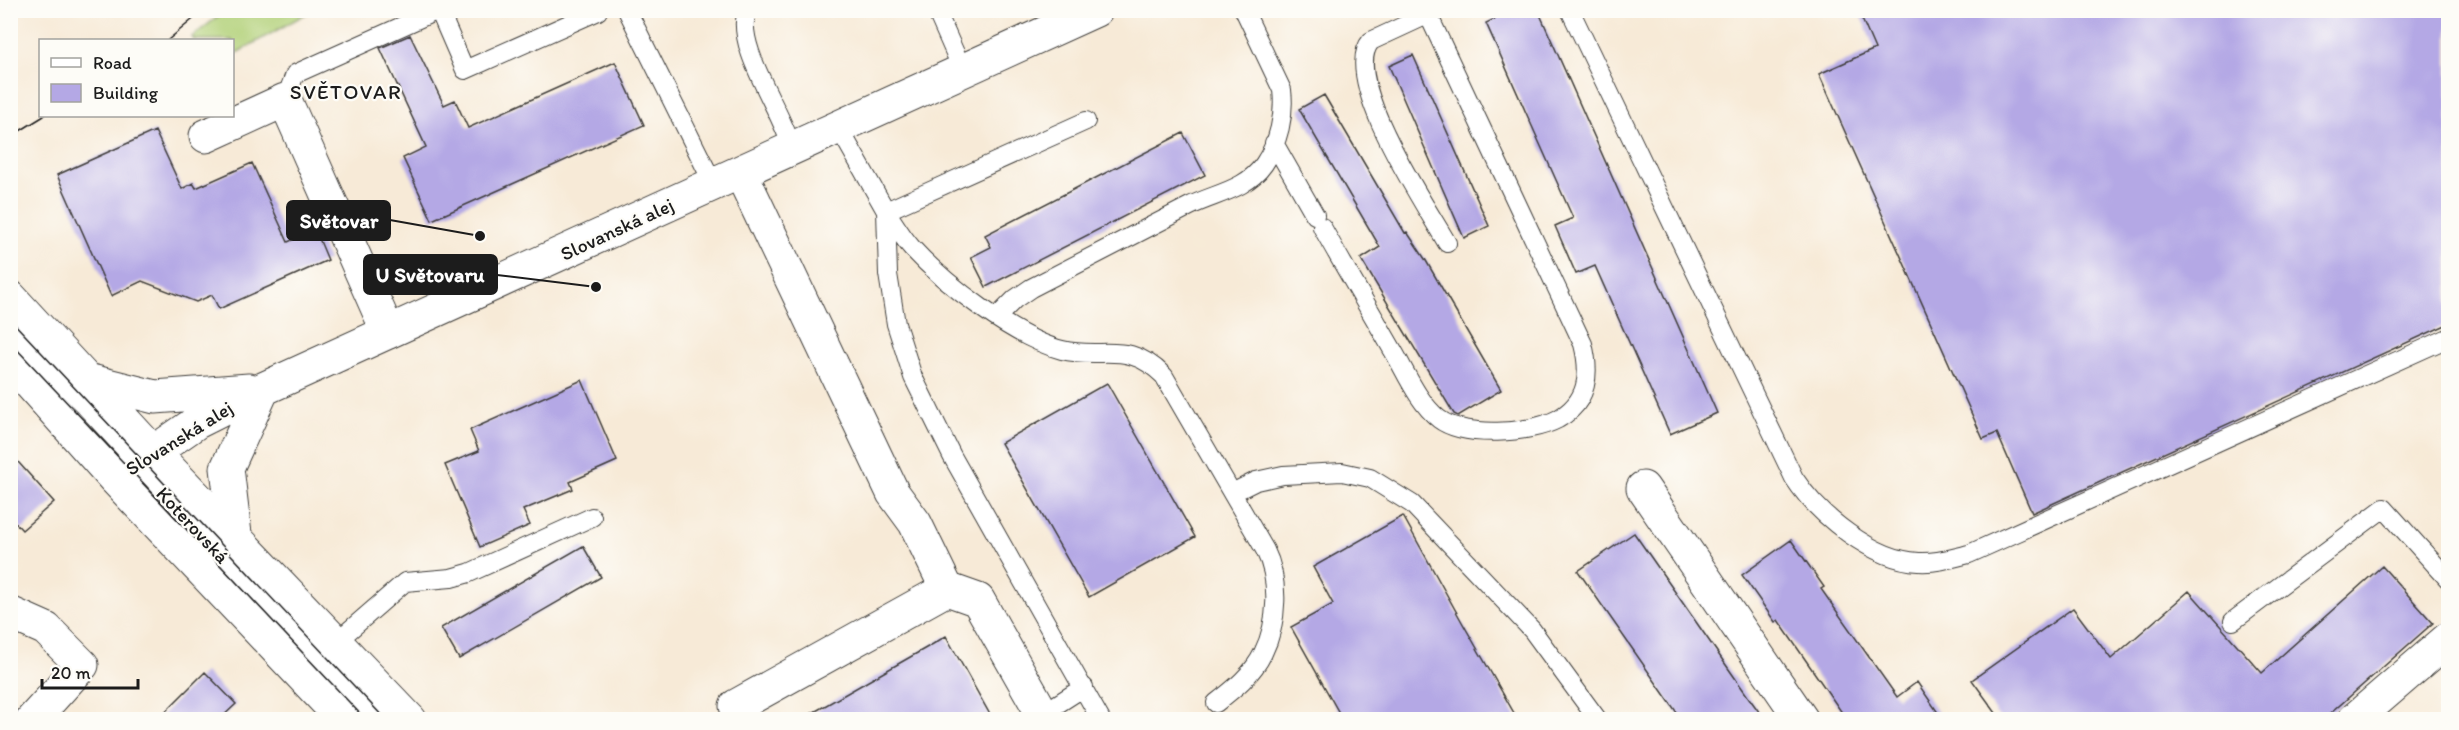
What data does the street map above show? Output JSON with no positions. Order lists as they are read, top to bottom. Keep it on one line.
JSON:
{"streets":{"street":["Slovanská alej","Koterovská"]},"crossings":[["Slovanská alej","Koterovská"]],"districts":["SVĚTOVAR"],"places":["Světovar","U Světovaru"],"legend":["Road","Building"],"scale_bar":"20 m"}
